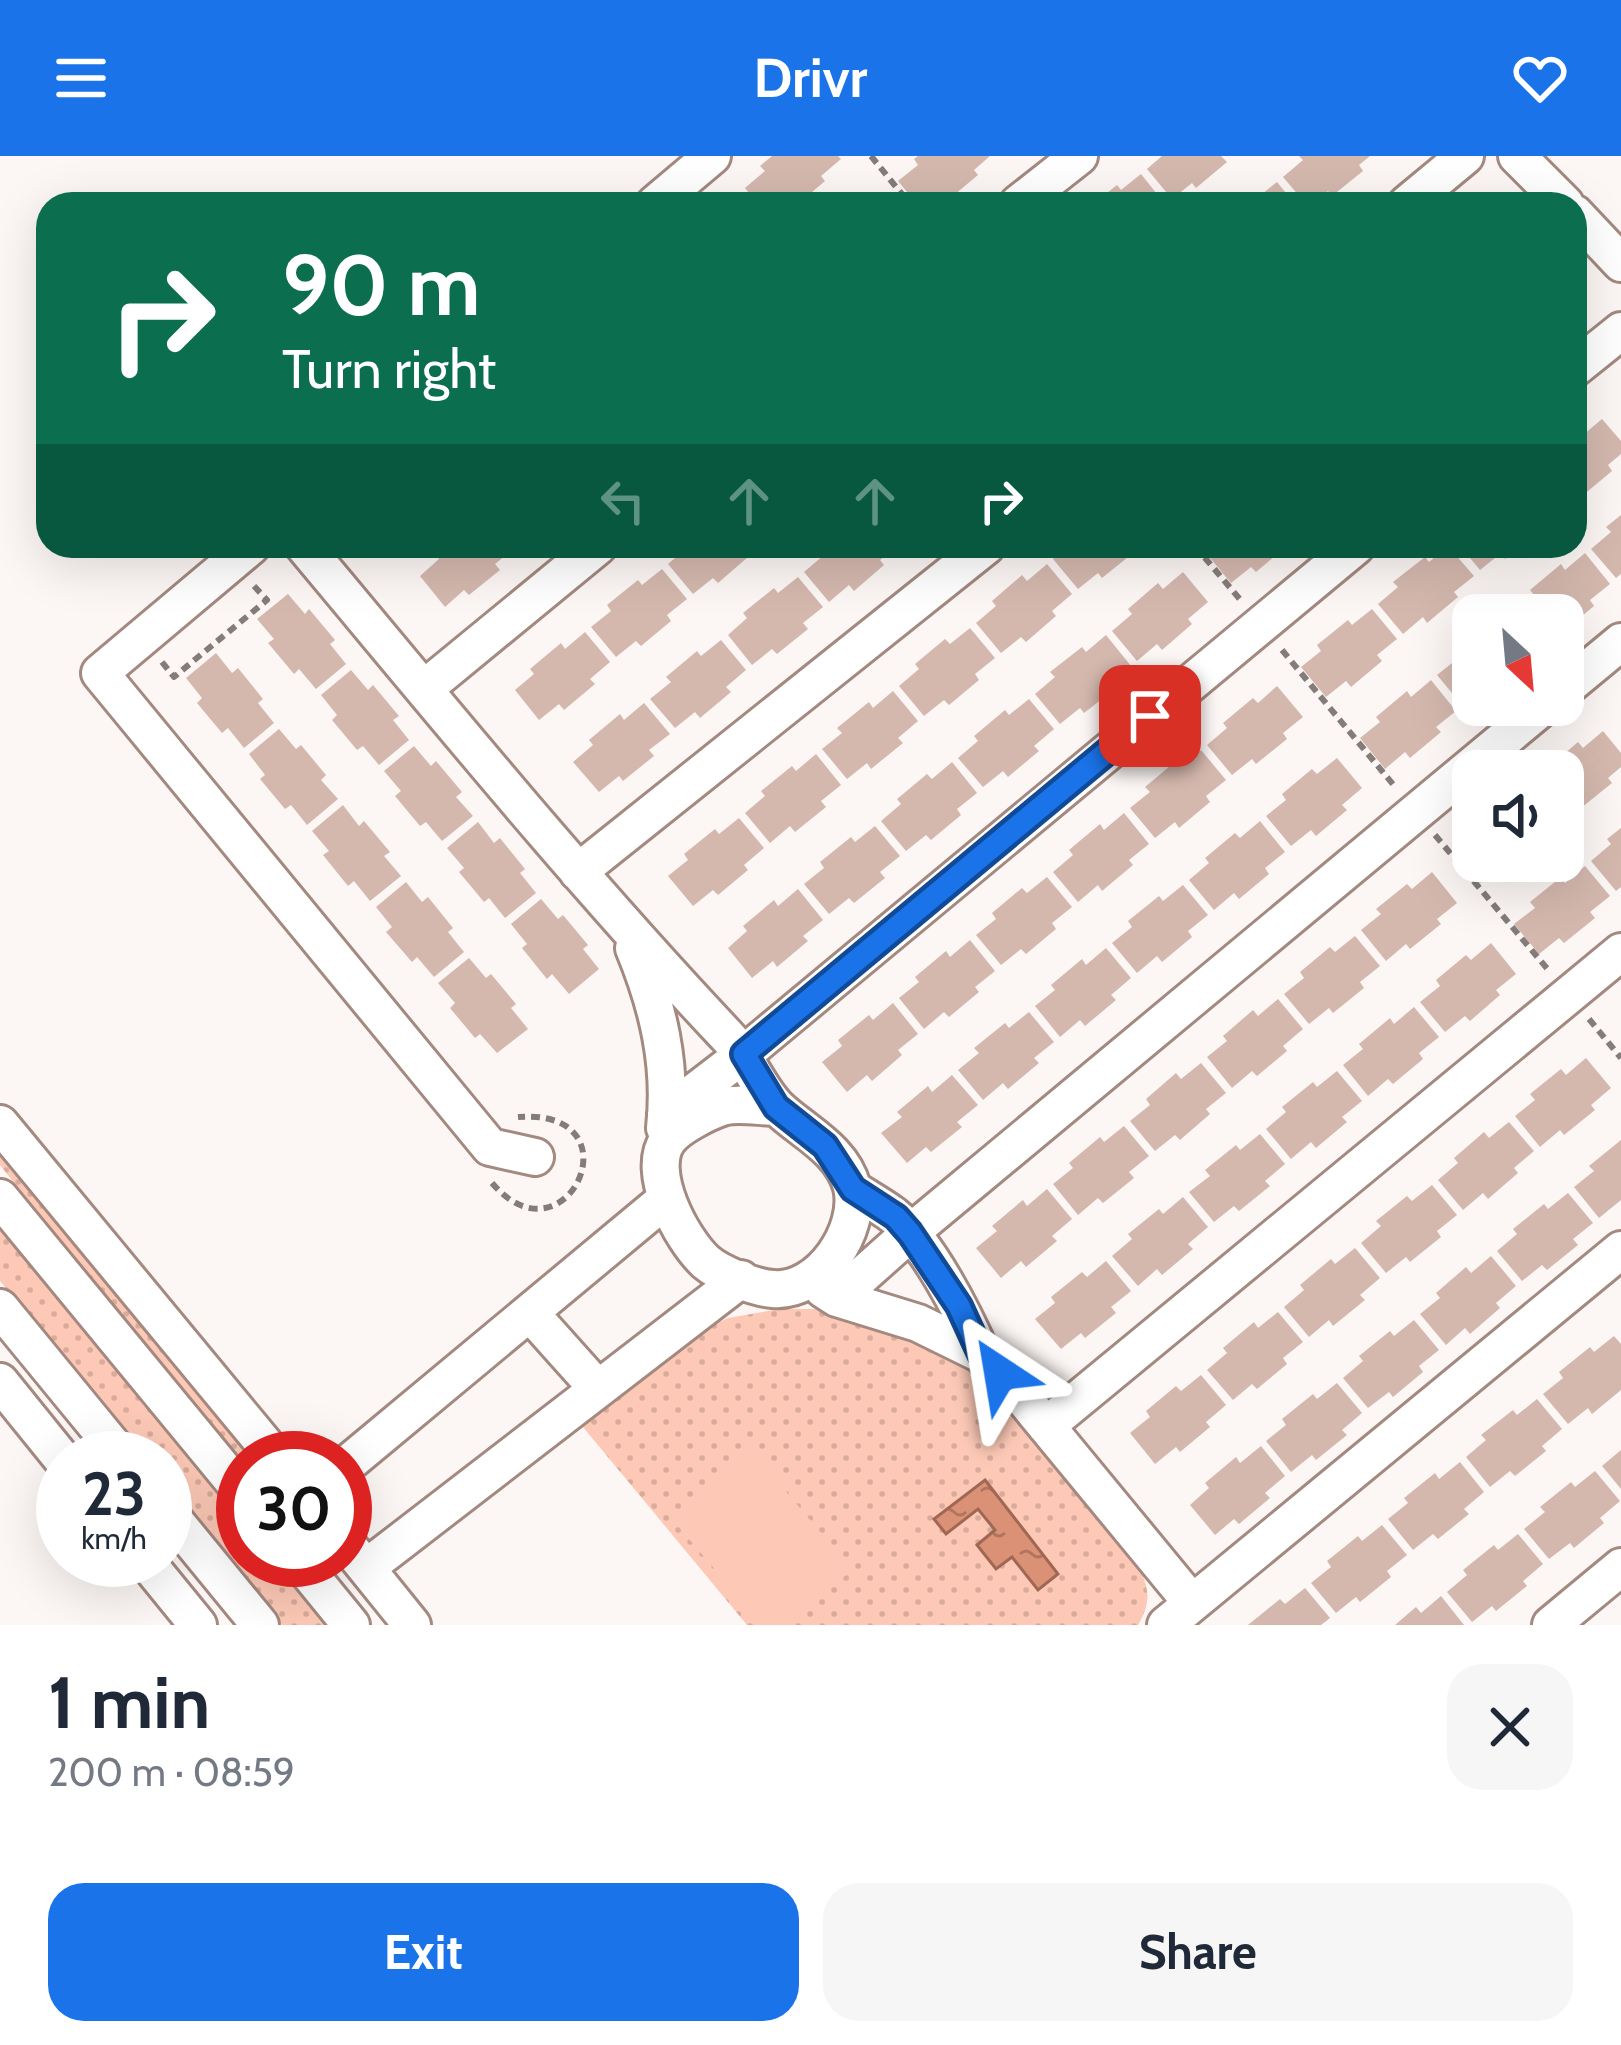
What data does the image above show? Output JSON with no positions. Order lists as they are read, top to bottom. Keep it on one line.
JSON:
{"north":"bottom right","page":{"header":"Drivr","turn":["90 m","Turn right"],"speed":"23 km/h","limit":"30","heading":["1 min","200 m · 08:59"],"buttons":["Exit","Share"]}}
